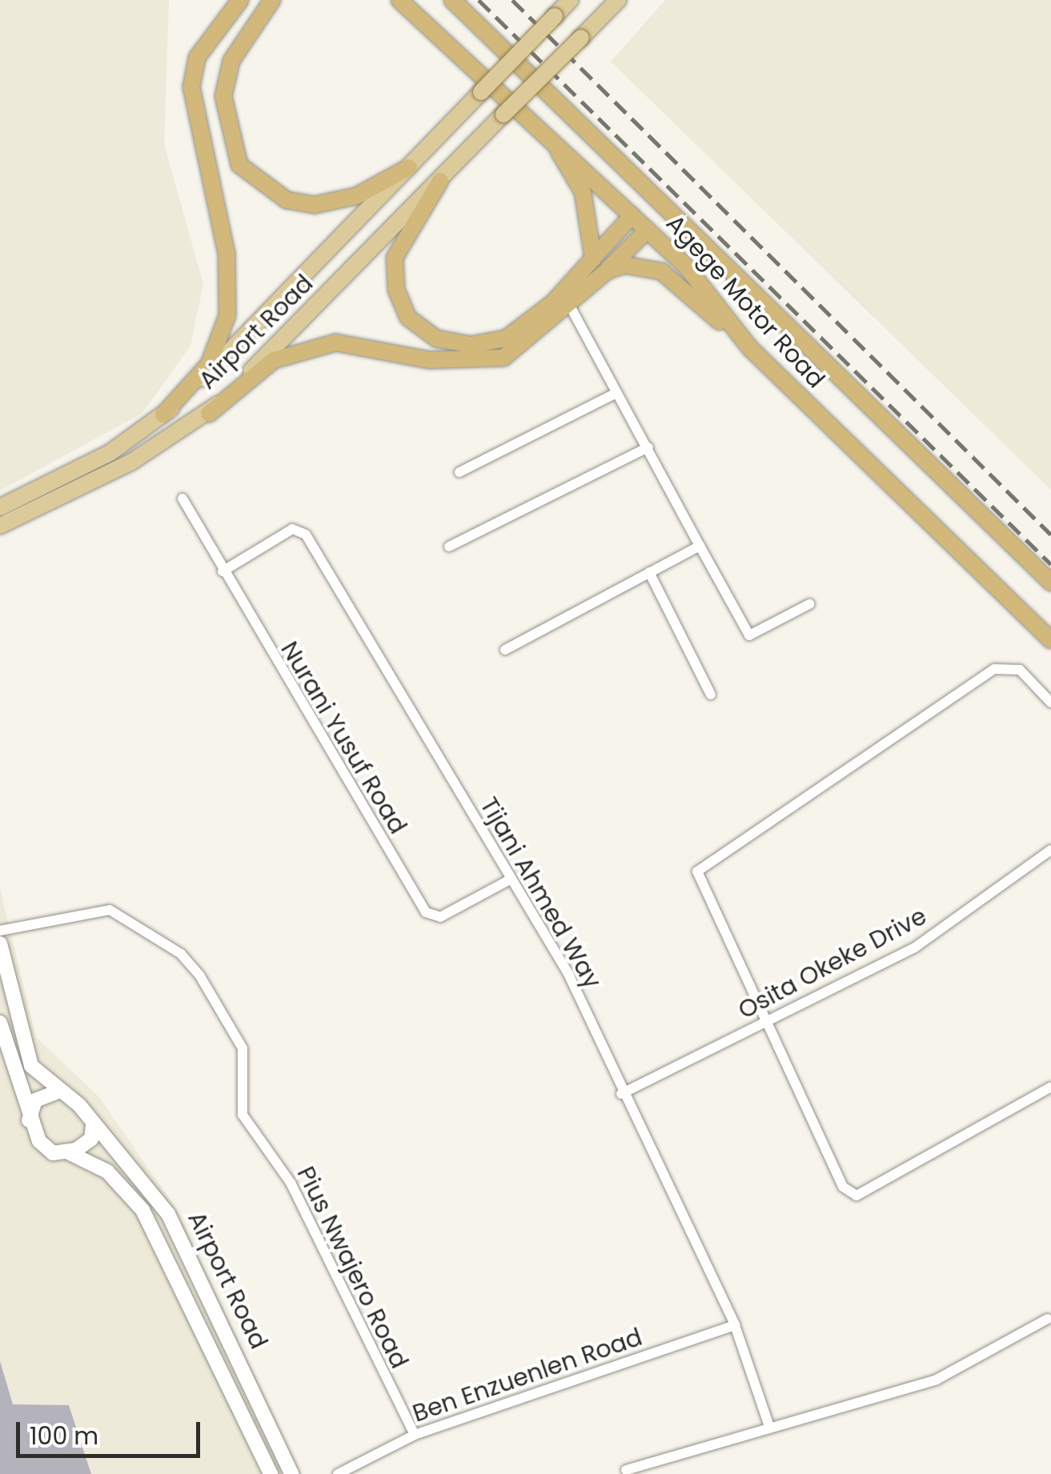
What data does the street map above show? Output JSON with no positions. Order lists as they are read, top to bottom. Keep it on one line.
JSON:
{"streets":{"highway":["Agege Motor Road"],"main road":["Airport Road"],"street":["Nurani Yusuf Road","Tijani Ahmed Way","Osita Okeke Drive","Pius Nwajero Road","Ben Enzuenlen Road"]},"crossings":[["Nurani Yusuf Road","Tijani Ahmed Way"],["Tijani Ahmed Way","Osita Okeke Drive"],["Tijani Ahmed Way","Ben Enzuenlen Road"],["Pius Nwajero Road","Ben Enzuenlen Road"]],"scale_bar":"100 m"}
